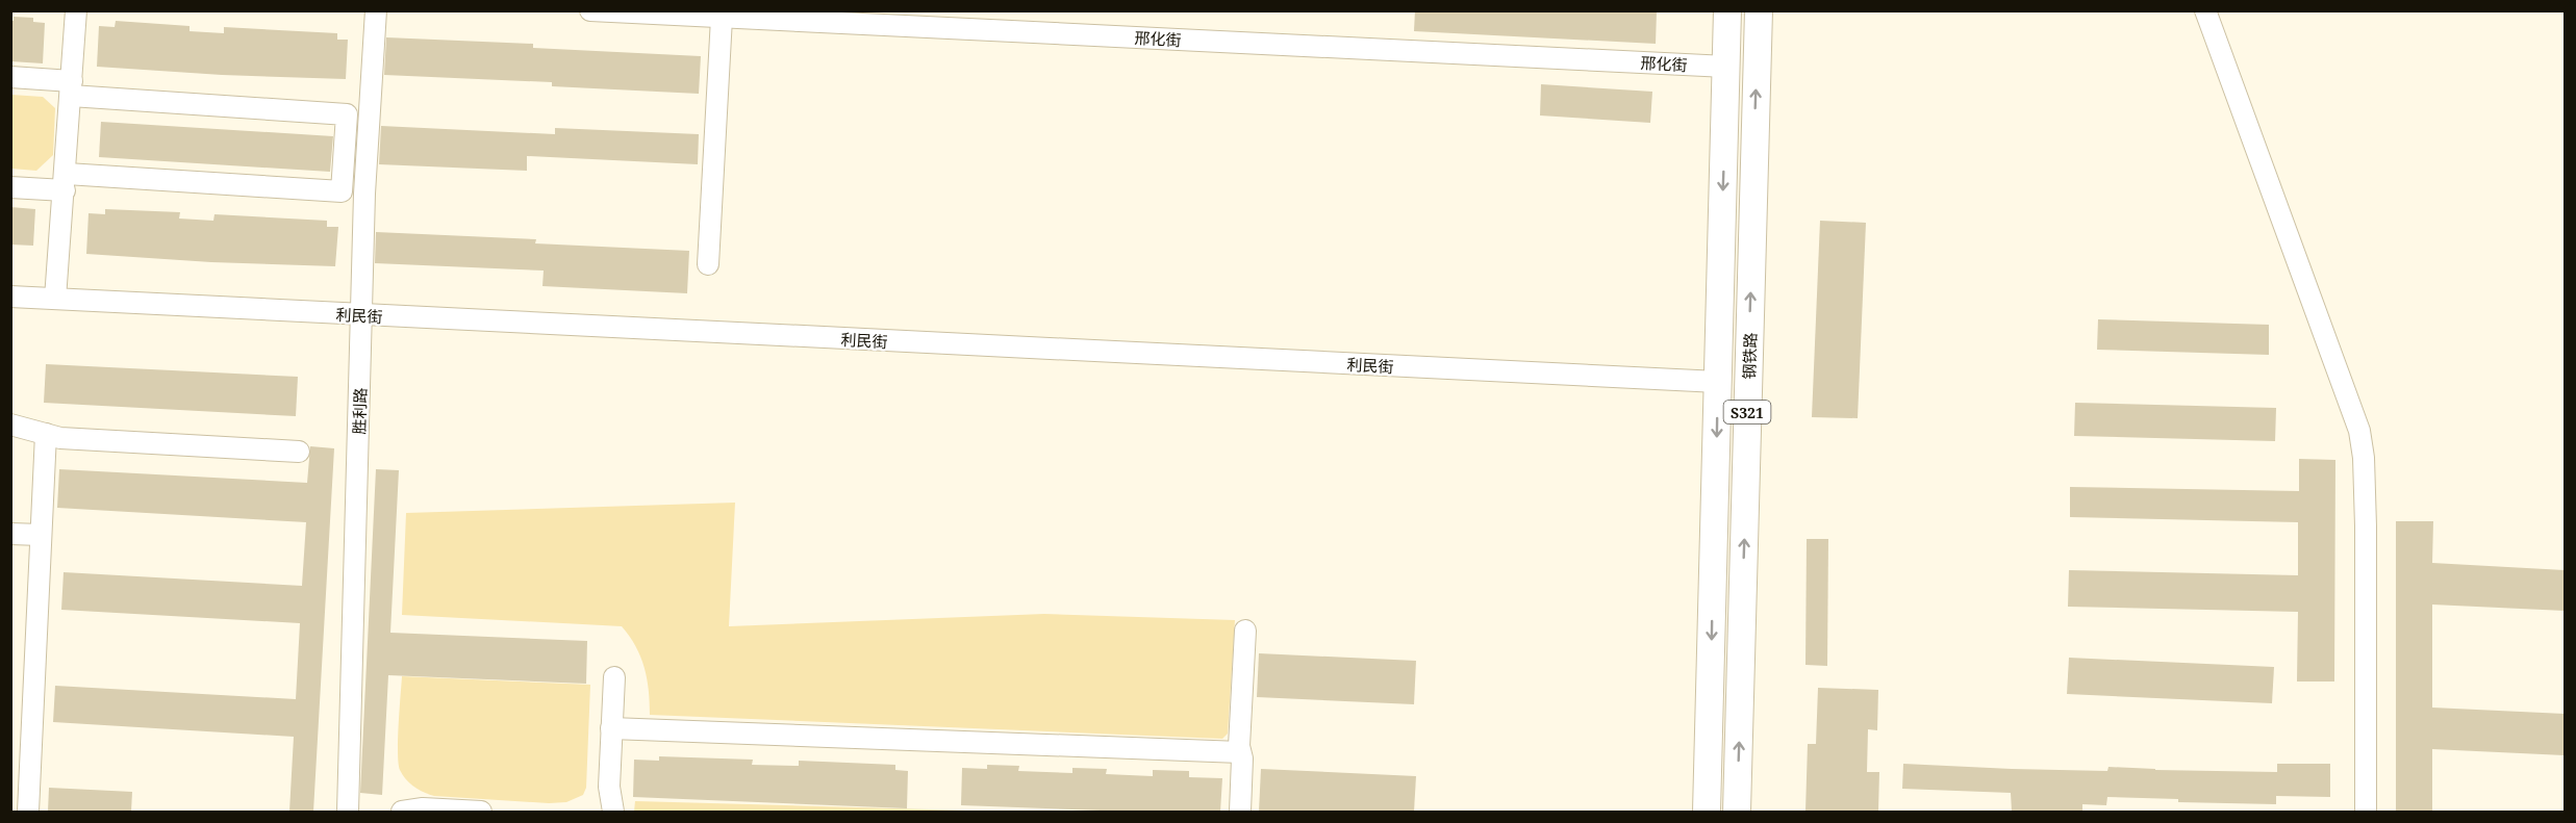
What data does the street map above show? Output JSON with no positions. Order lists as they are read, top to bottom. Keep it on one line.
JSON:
{"streets":{"main road":["钢铁路","S321"],"street":["邢化街","利民街","胜利路"]},"crossings":[["邢化街","钢铁路"],["利民街","钢铁路"],["利民街","胜利路"]]}
